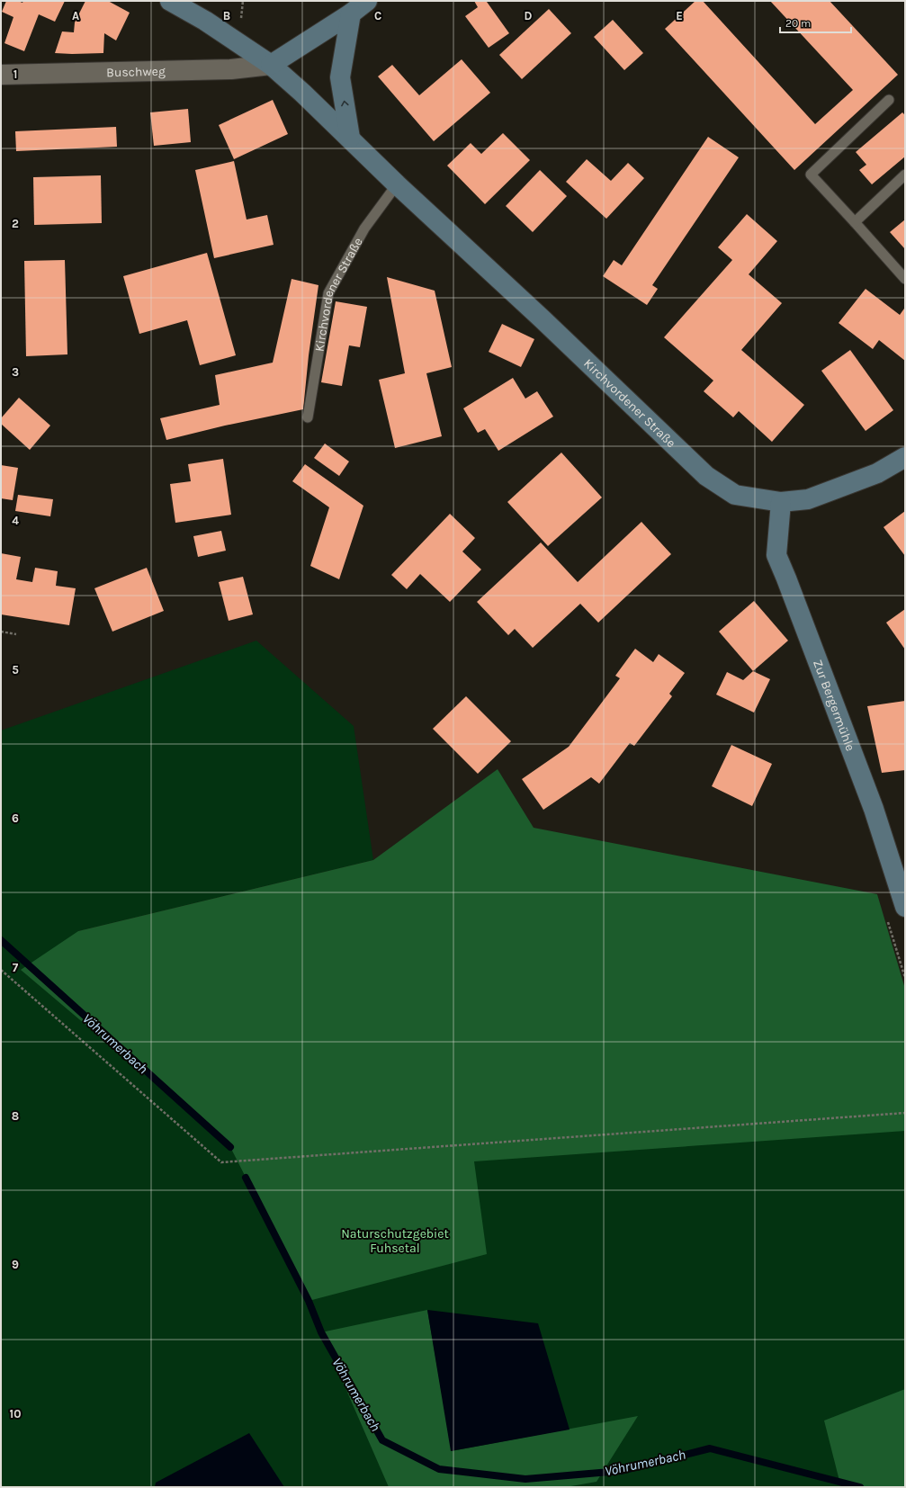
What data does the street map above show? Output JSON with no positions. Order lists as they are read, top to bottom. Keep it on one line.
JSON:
{"streets":{"main road":["Kirchvordener Straße","Zur Bergermühle"],"street":["Buschweg"]},"crossings":[["Buschweg","Kirchvordener Straße"],["Kirchvordener Straße","Zur Bergermühle"]],"water":["Vöhrumerbach"],"parks":["Naturschutzgebiet Fuhsetal"],"scale_bar":"20 m","grid":{"columns":["A","B","C","D","E"],"rows":["1","2","3","4","5","6","7","8","9","10"]}}
